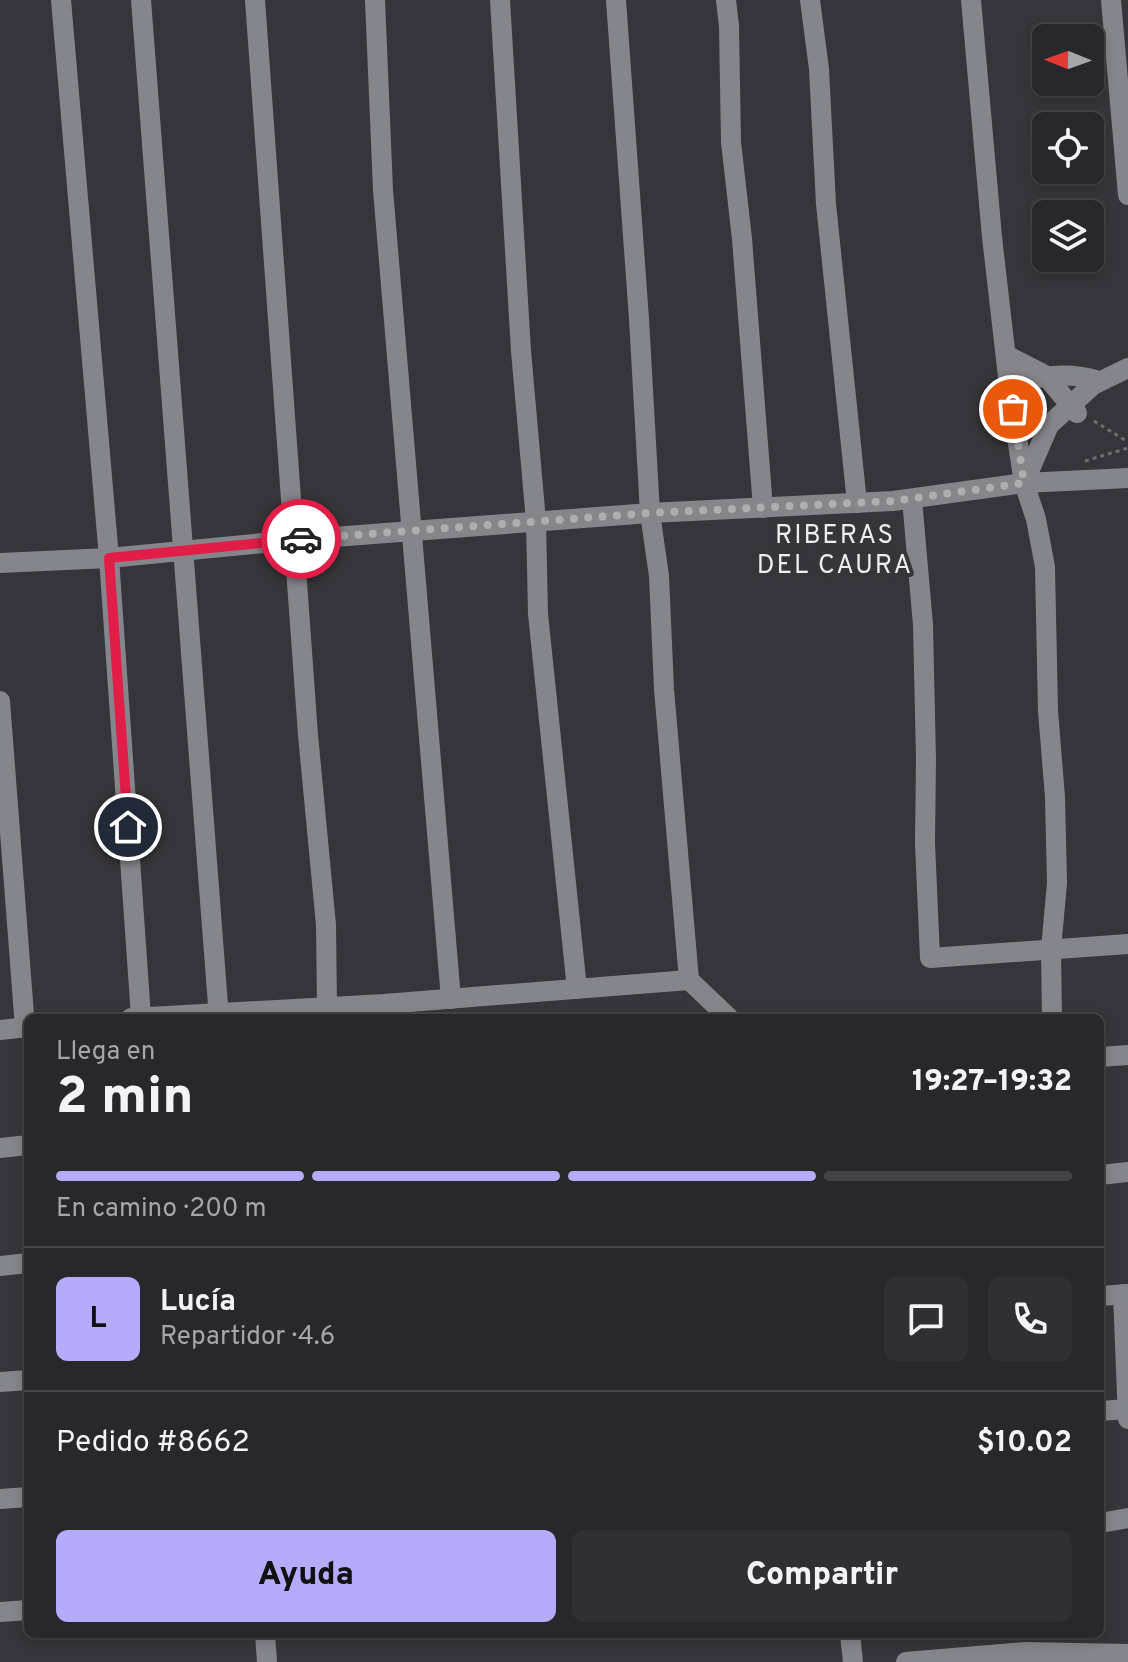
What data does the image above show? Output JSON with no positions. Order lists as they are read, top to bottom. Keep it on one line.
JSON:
{"districts":["RIBERAS DEL CAURA"],"north":"left","page":{"heading":["2 min","Llega en","19:27–19:32"],"panel":["Lucía","Repartidor · 4.6","Pedido #8662","$10.02"],"bar":"En camino · 200 m","round":"L","buttons":["Ayuda","Compartir"]}}
